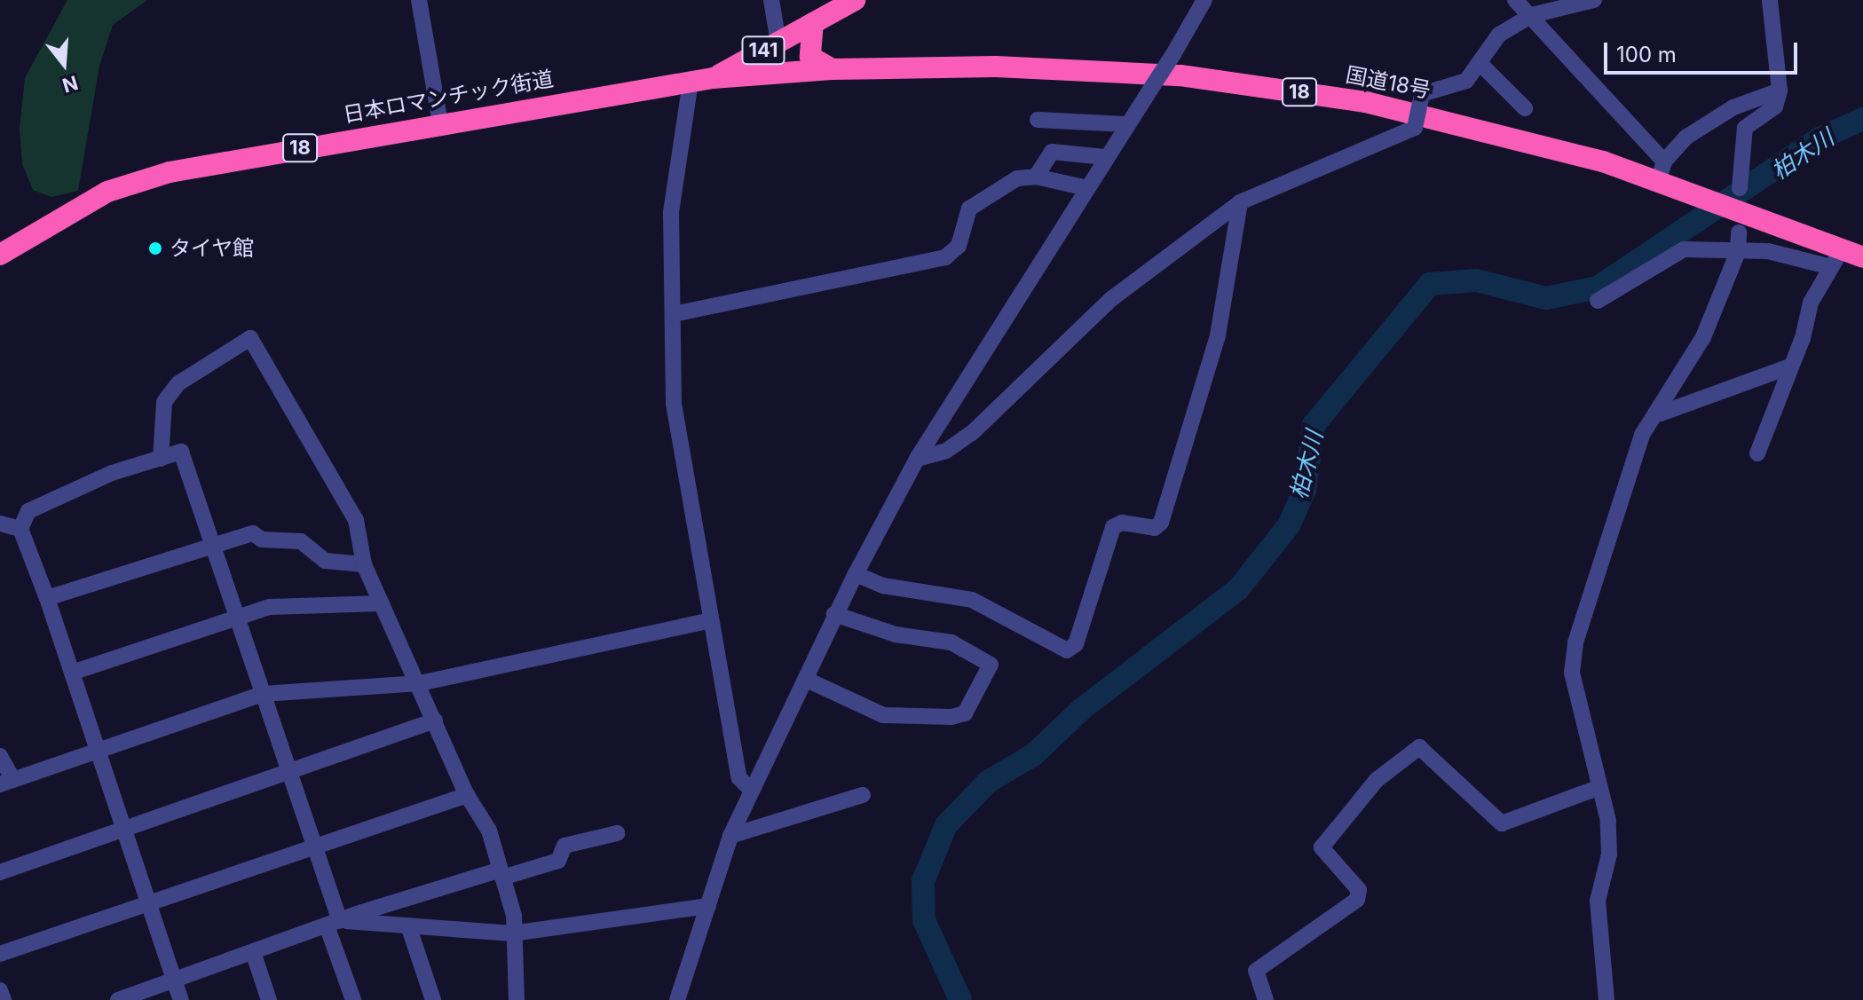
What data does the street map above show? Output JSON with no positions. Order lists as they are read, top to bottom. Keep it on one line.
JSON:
{"streets":{"highway":["141","国道18号","18","日本ロマンチック街道"]},"crossings":[["141","国道18号"],["141","日本ロマンチック街道"],["国道18号","日本ロマンチック街道"]],"water":["柏木川"],"places":["タイヤ館"],"scale_bar":"100 m","north":"bottom"}
